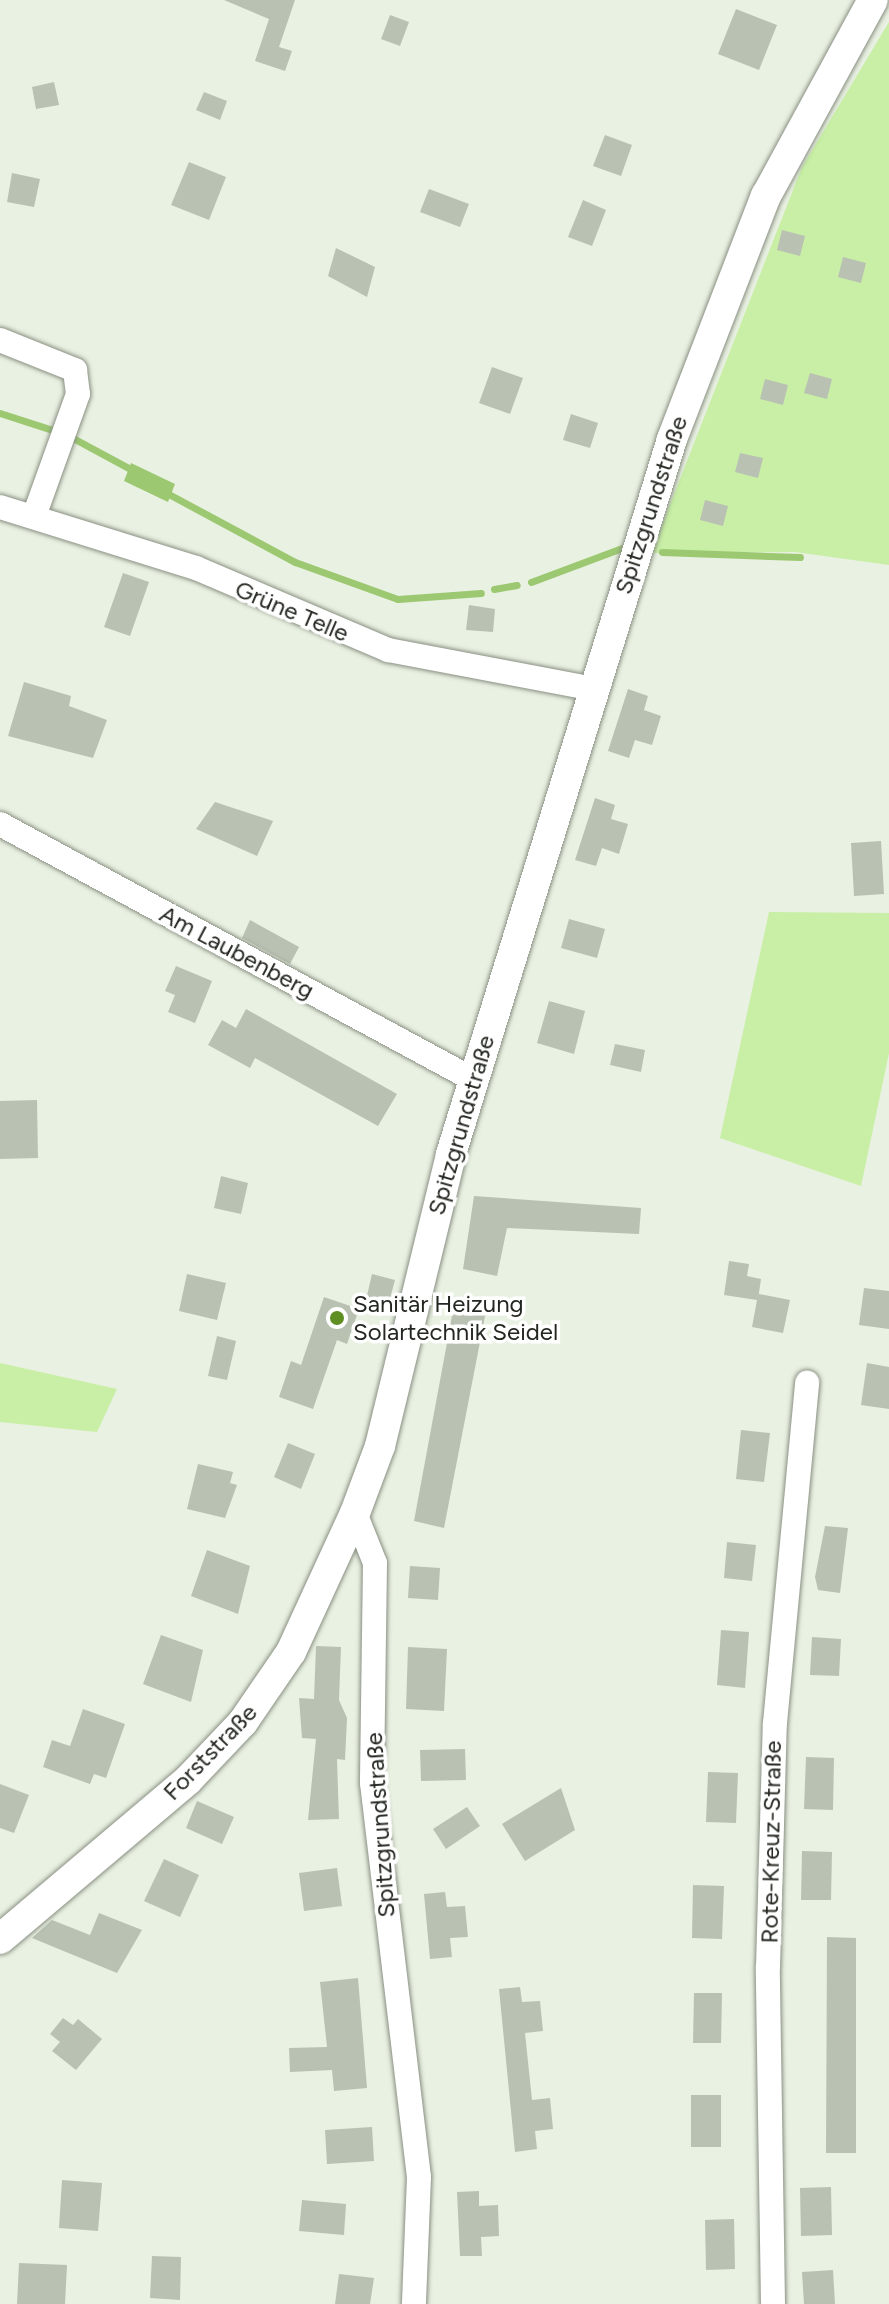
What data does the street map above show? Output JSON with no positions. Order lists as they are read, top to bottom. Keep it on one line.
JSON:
{"streets":{"street":["Spitzgrundstraße","Grüne Telle","Am Laubenberg","Forststraße","Rote-Kreuz-Straße"]},"crossings":[["Spitzgrundstraße","Grüne Telle"],["Spitzgrundstraße","Am Laubenberg"],["Spitzgrundstraße","Forststraße"]],"places":["Sanitär Heizung Solartechnik Seidel"]}
